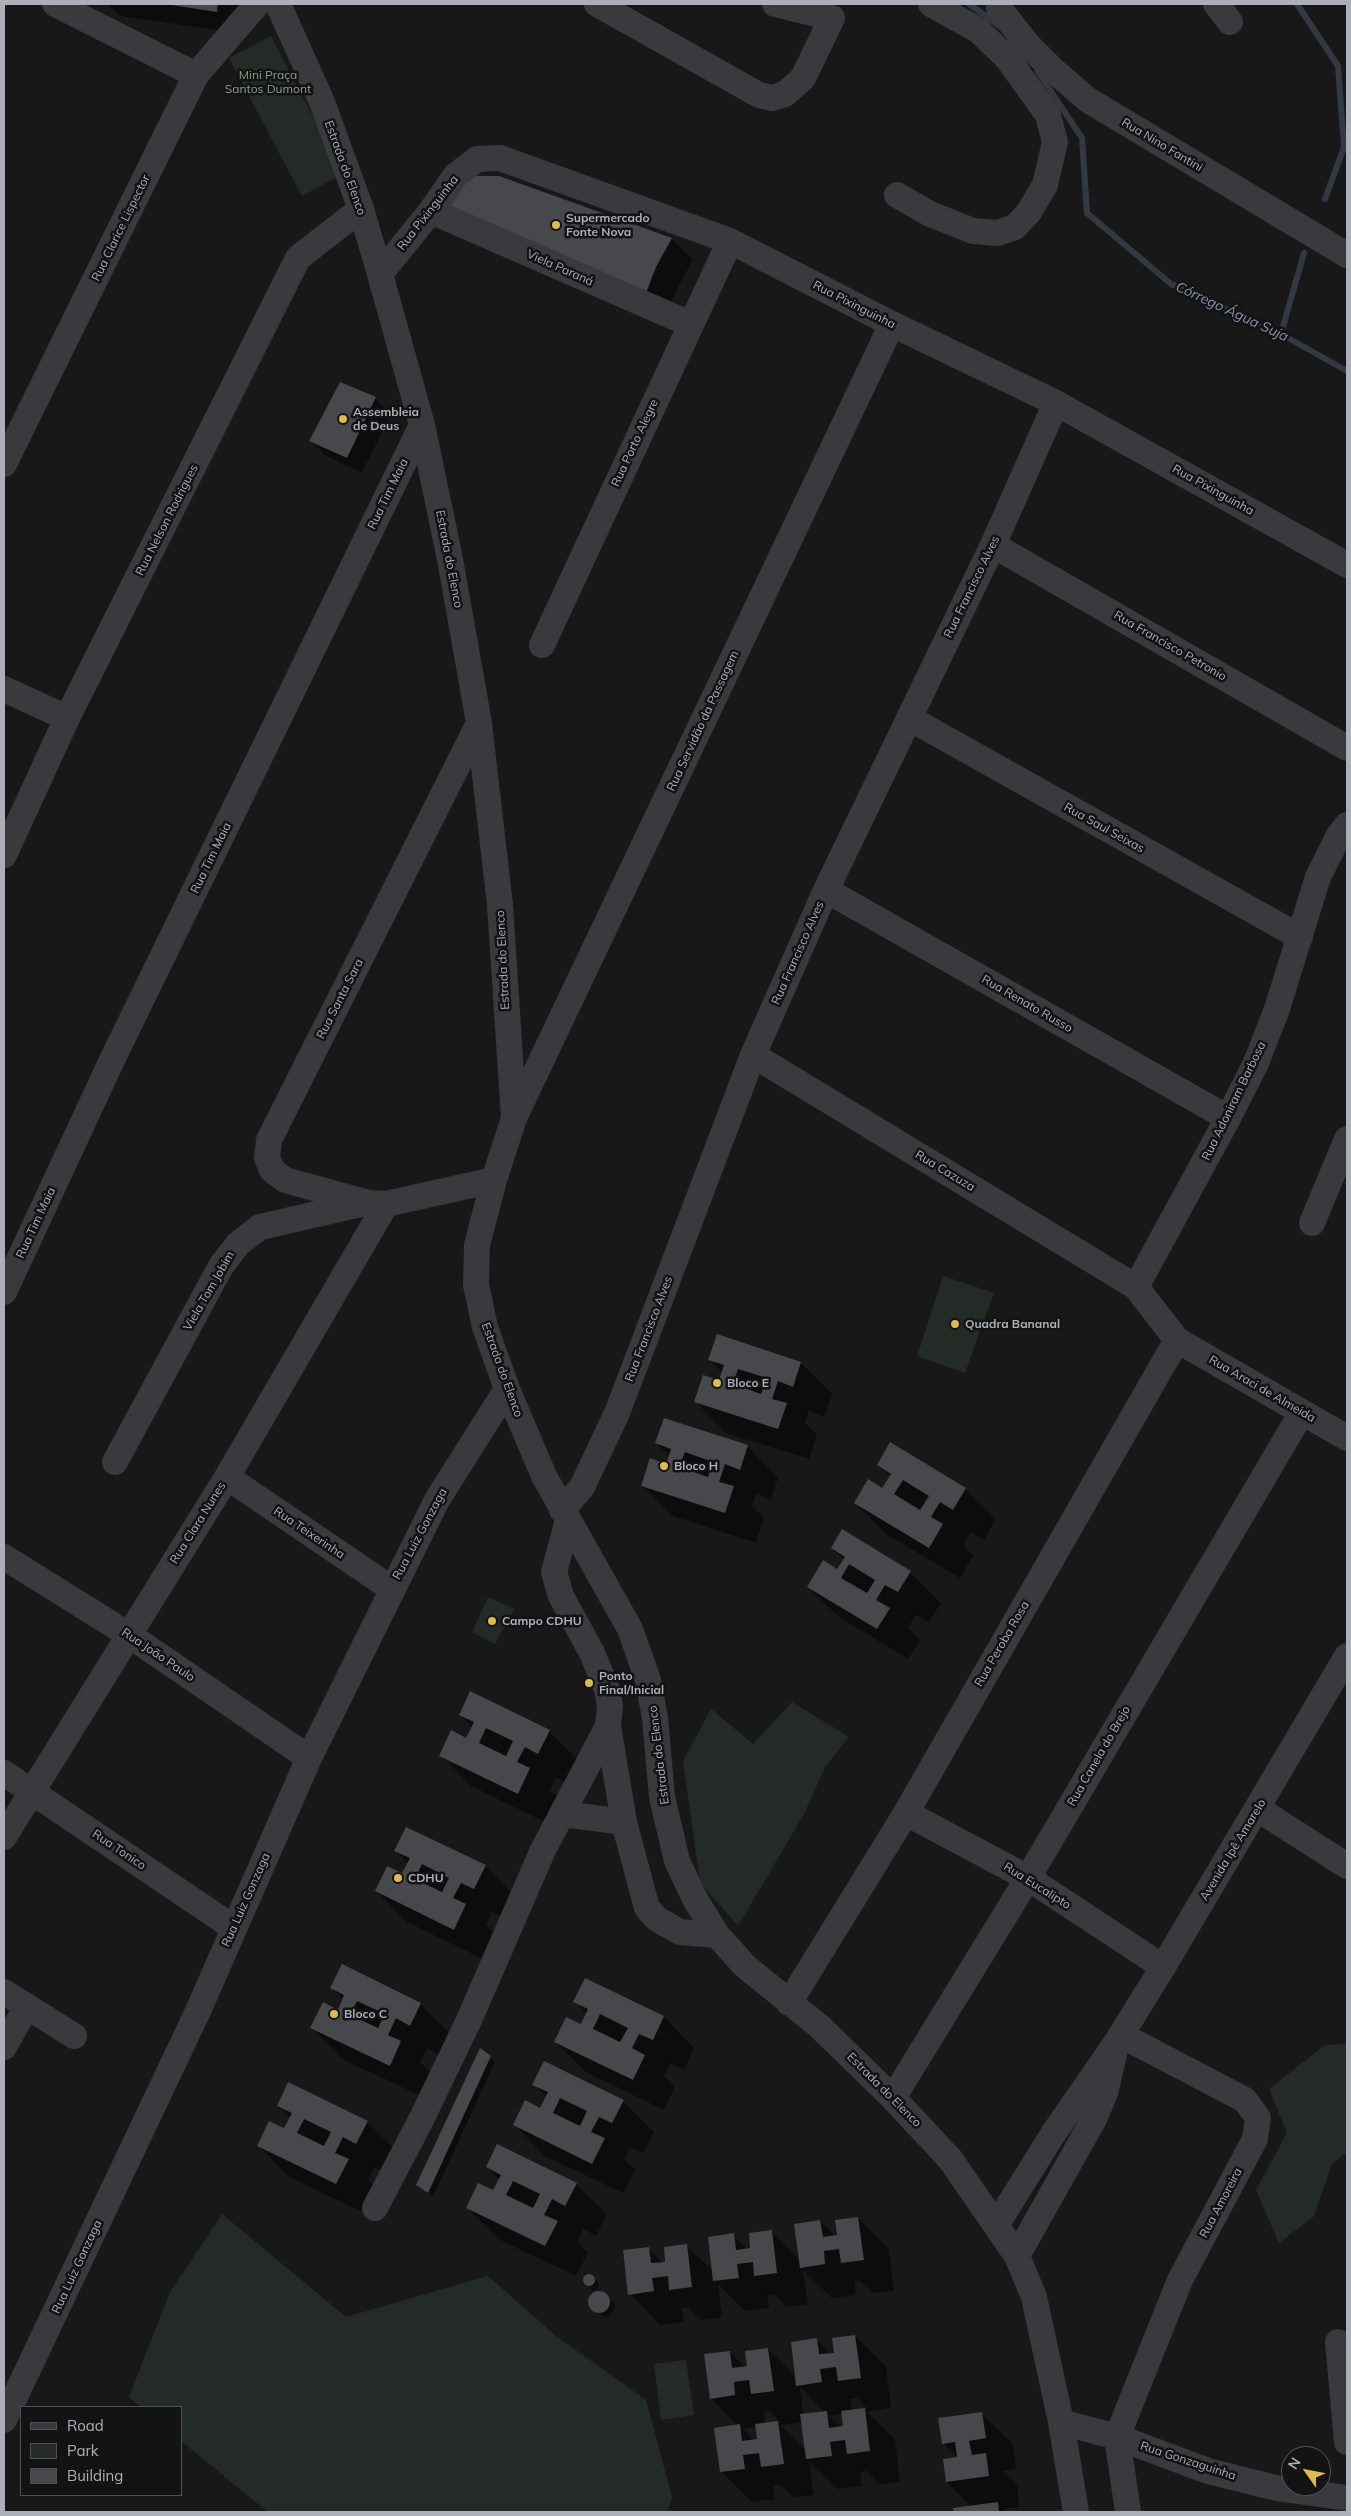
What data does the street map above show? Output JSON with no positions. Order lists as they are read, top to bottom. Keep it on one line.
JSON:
{"streets":{"street":["Rua Nino Fantini","Estrada do Elenco","Rua Pixinguinha","Rua Clarice Lispector","Viela Paraná","Rua Porto Alegre","Rua Tim Maia","Rua Nelson Rodrigues","Rua Francisco Alves","Rua Francisco Petronio","Rua Servidão da Passagem","Rua Saul Seixas","Rua Santa Sara","Rua Renato Russo","Rua Adoniram Barbosa","Rua Cazuza","Viela Tom Jobim","Rua Araci de Almeida","Rua Clara Nunes","Rua Teixerinha","Rua Luiz Gonzaga","Rua Peroba Rosa","Rua João Paulo","Rua Canela do Brejo","Rua Tonico","Avenida Ipê Amarelo","Rua Eucalipto","Rua Amoreira","Rua Gonzaguinha"]},"crossings":[["Estrada do Elenco","Rua Pixinguinha"],["Estrada do Elenco","Rua Tim Maia"],["Estrada do Elenco","Rua Nelson Rodrigues"],["Estrada do Elenco","Rua Francisco Alves"],["Estrada do Elenco","Rua Servidão da Passagem"],["Estrada do Elenco","Rua Santa Sara"],["Estrada do Elenco","Viela Tom Jobim"],["Estrada do Elenco","Rua Luiz Gonzaga"],["Estrada do Elenco","Rua Peroba Rosa"],["Estrada do Elenco","Rua Canela do Brejo"],["Estrada do Elenco","Avenida Ipê Amarelo"],["Estrada do Elenco","Rua Gonzaguinha"],["Rua Pixinguinha","Viela Paraná"],["Rua Pixinguinha","Rua Porto Alegre"],["Rua Pixinguinha","Rua Francisco Alves"],["Rua Pixinguinha","Rua Servidão da Passagem"],["Viela Paraná","Rua Porto Alegre"],["Rua Francisco Alves","Rua Francisco Petronio"],["Rua Francisco Alves","Rua Saul Seixas"],["Rua Francisco Alves","Rua Renato Russo"],["Rua Francisco Alves","Rua Cazuza"],["Rua Saul Seixas","Rua Adoniram Barbosa"],["Rua Santa Sara","Viela Tom Jobim"],["Rua Santa Sara","Rua Clara Nunes"],["Rua Renato Russo","Rua Adoniram Barbosa"],["Rua Adoniram Barbosa","Rua Cazuza"],["Viela Tom Jobim","Rua Clara Nunes"],["Rua Araci de Almeida","Rua Peroba Rosa"],["Rua Araci de Almeida","Rua Canela do Brejo"],["Rua Clara Nunes","Rua Teixerinha"],["Rua Clara Nunes","Rua João Paulo"],["Rua Clara Nunes","Rua Tonico"],["Rua Teixerinha","Rua Luiz Gonzaga"],["Rua Luiz Gonzaga","Rua João Paulo"],["Rua Luiz Gonzaga","Rua Tonico"],["Rua Peroba Rosa","Rua Eucalipto"],["Rua Canela do Brejo","Rua Eucalipto"],["Avenida Ipê Amarelo","Rua Eucalipto"],["Avenida Ipê Amarelo","Rua Amoreira"],["Rua Amoreira","Rua Gonzaguinha"]],"water":["Córrego Água Suja"],"parks":["Mini Praça Santos Dumont"],"places":["Supermercado Fonte Nova","Assembleia de Deus","Quadra Bananal","Bloco E","Bloco H","Campo CDHU","Ponto Final/Inicial","CDHU","Bloco C"],"legend":["Road","Park","Building"],"north":"top left"}
